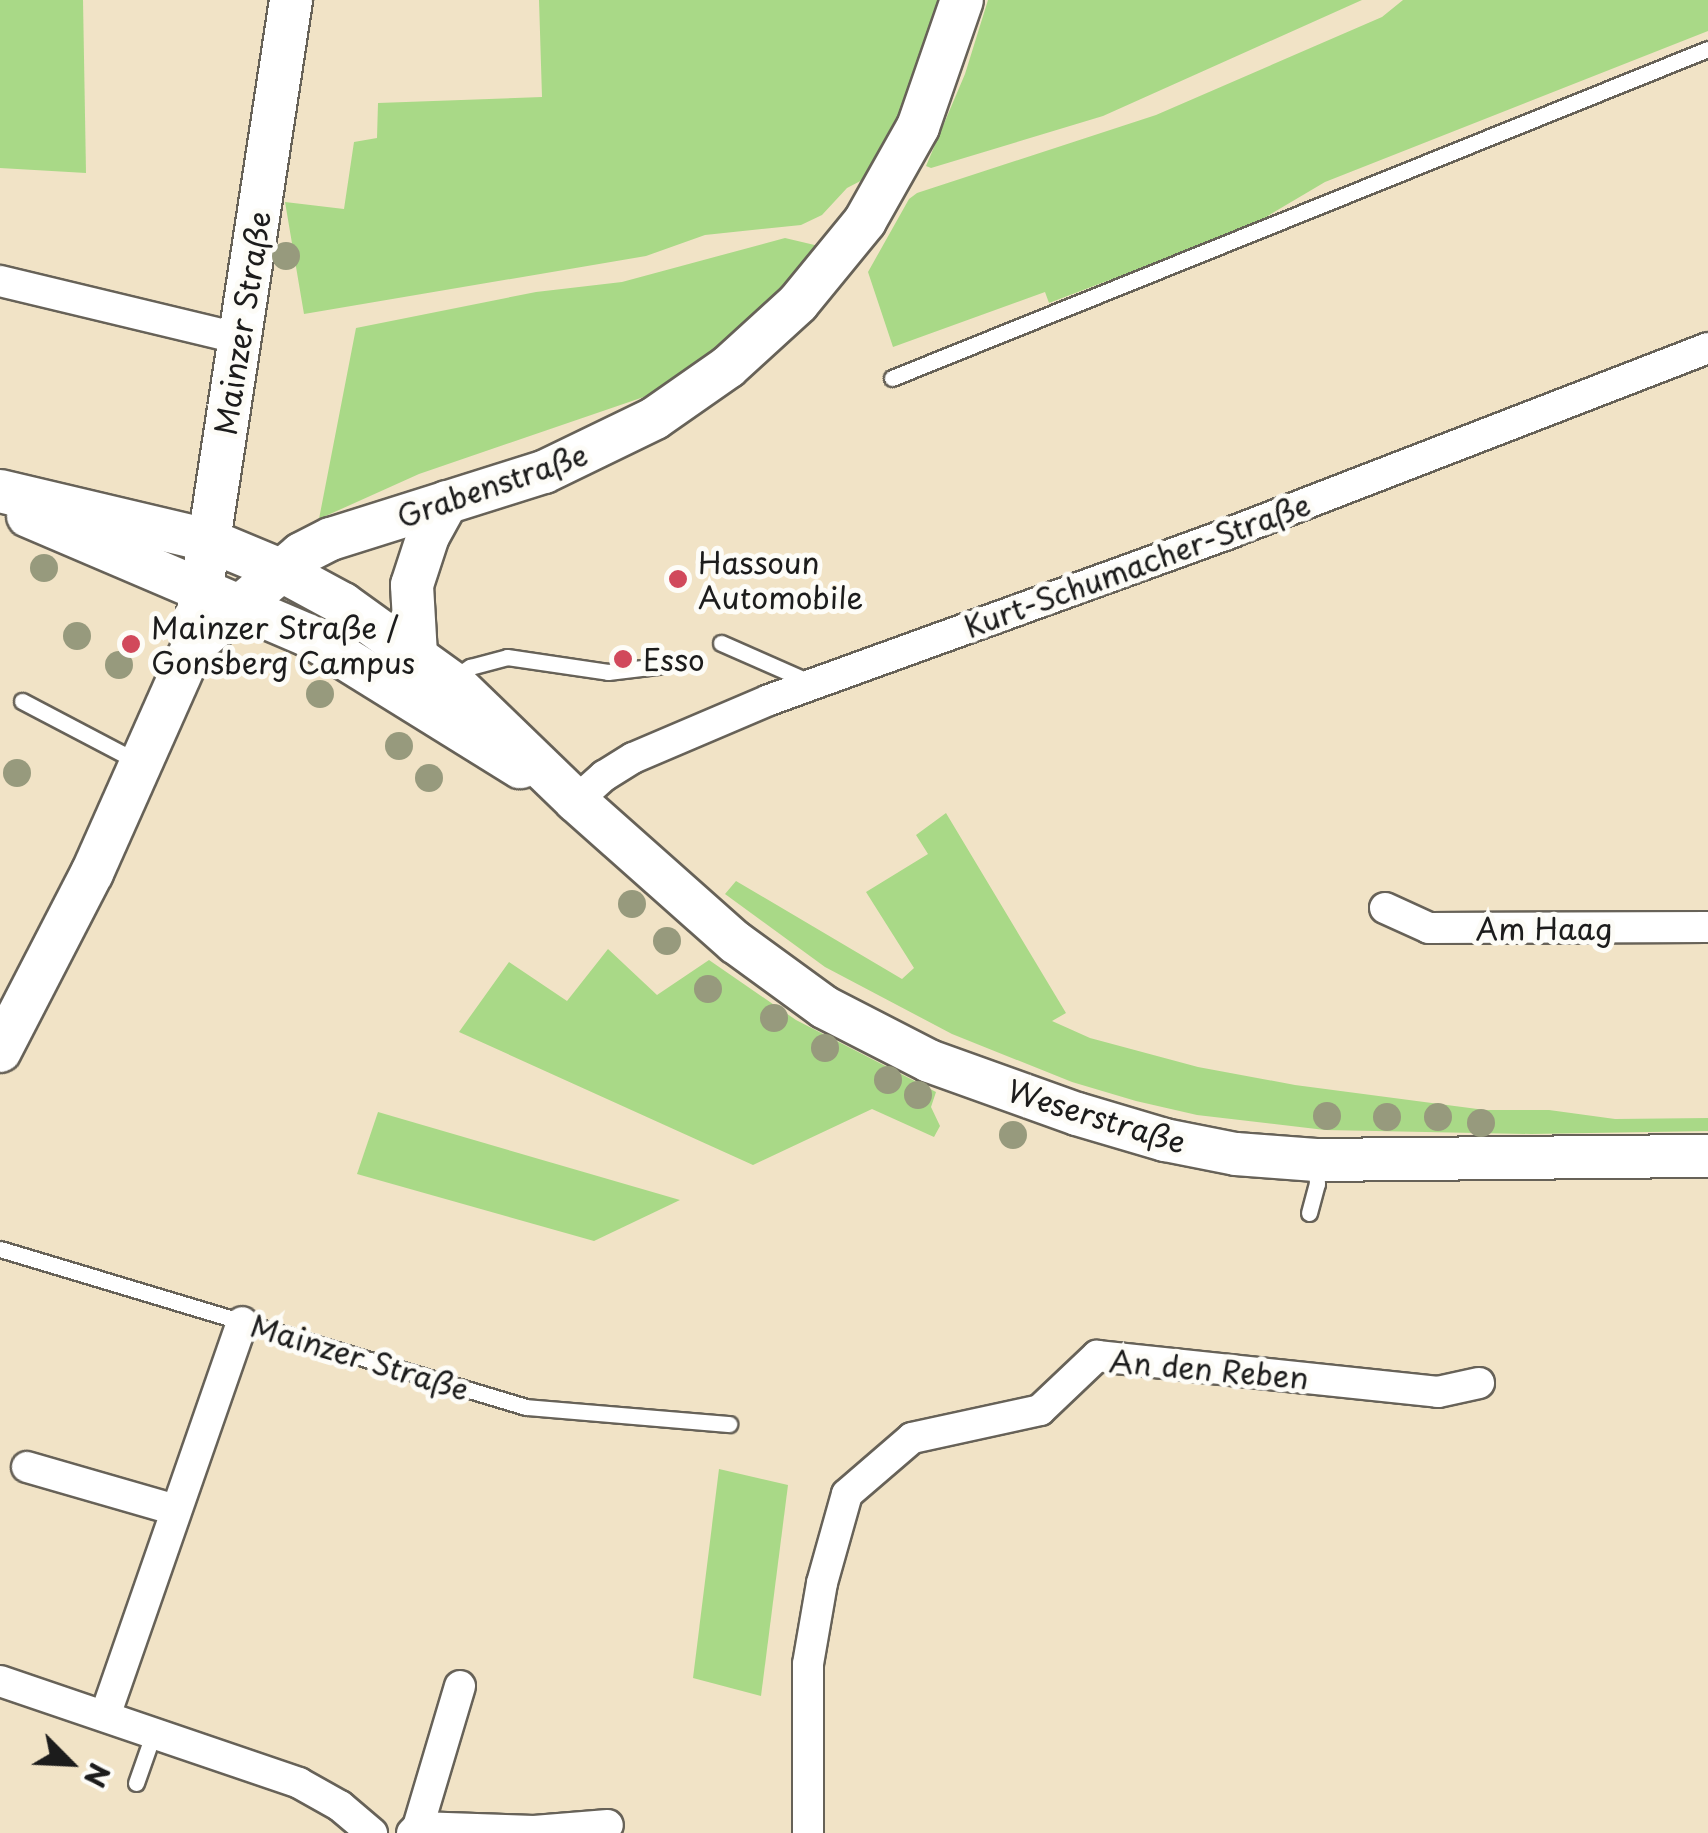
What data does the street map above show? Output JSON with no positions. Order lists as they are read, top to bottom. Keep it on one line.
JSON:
{"streets":{"main road":["Mainzer Straße","Grabenstraße","Weserstraße"],"street":["Kurt-Schumacher-Straße","Am Haag","An den Reben"]},"crossings":[["Mainzer Straße","Grabenstraße"],["Mainzer Straße","Weserstraße"],["Grabenstraße","Weserstraße"],["Kurt-Schumacher-Straße","Weserstraße"]],"places":["Hassoun Automobile","Mainzer Straße / Gonsberg Campus","Esso"],"north":"bottom right"}
